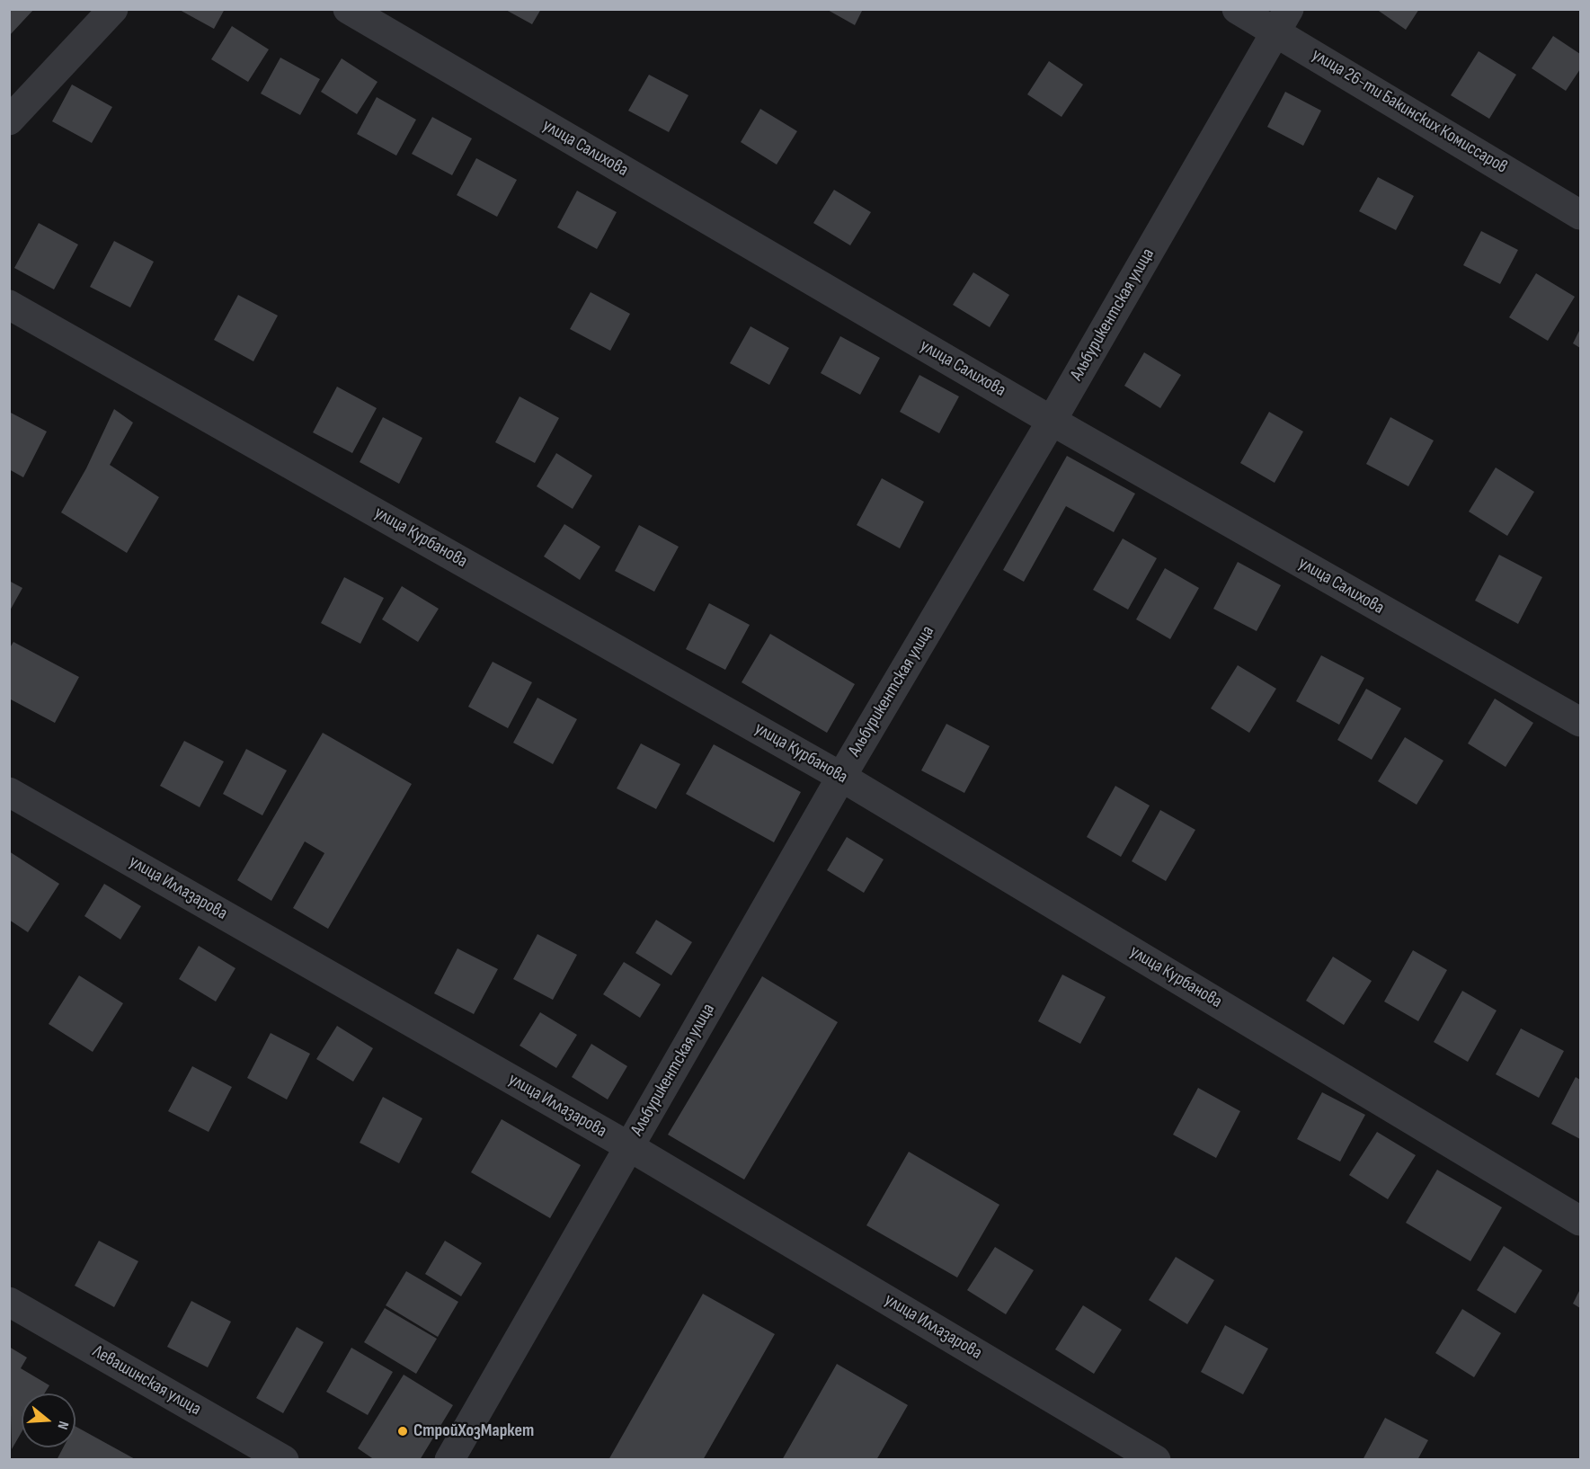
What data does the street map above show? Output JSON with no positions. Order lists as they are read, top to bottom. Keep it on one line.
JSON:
{"streets":{"street":["улица 26-ти Бакинских Комиссаров","улица Салихова","Альбурикентская улица","улица Курбанова","улица Иллазарова","Левашинская улица"]},"crossings":[["улица 26-ти Бакинских Комиссаров","Альбурикентская улица"],["улица Салихова","Альбурикентская улица"],["Альбурикентская улица","улица Курбанова"],["Альбурикентская улица","улица Иллазарова"]],"places":["СтройХозМаркет"],"north":"right"}
